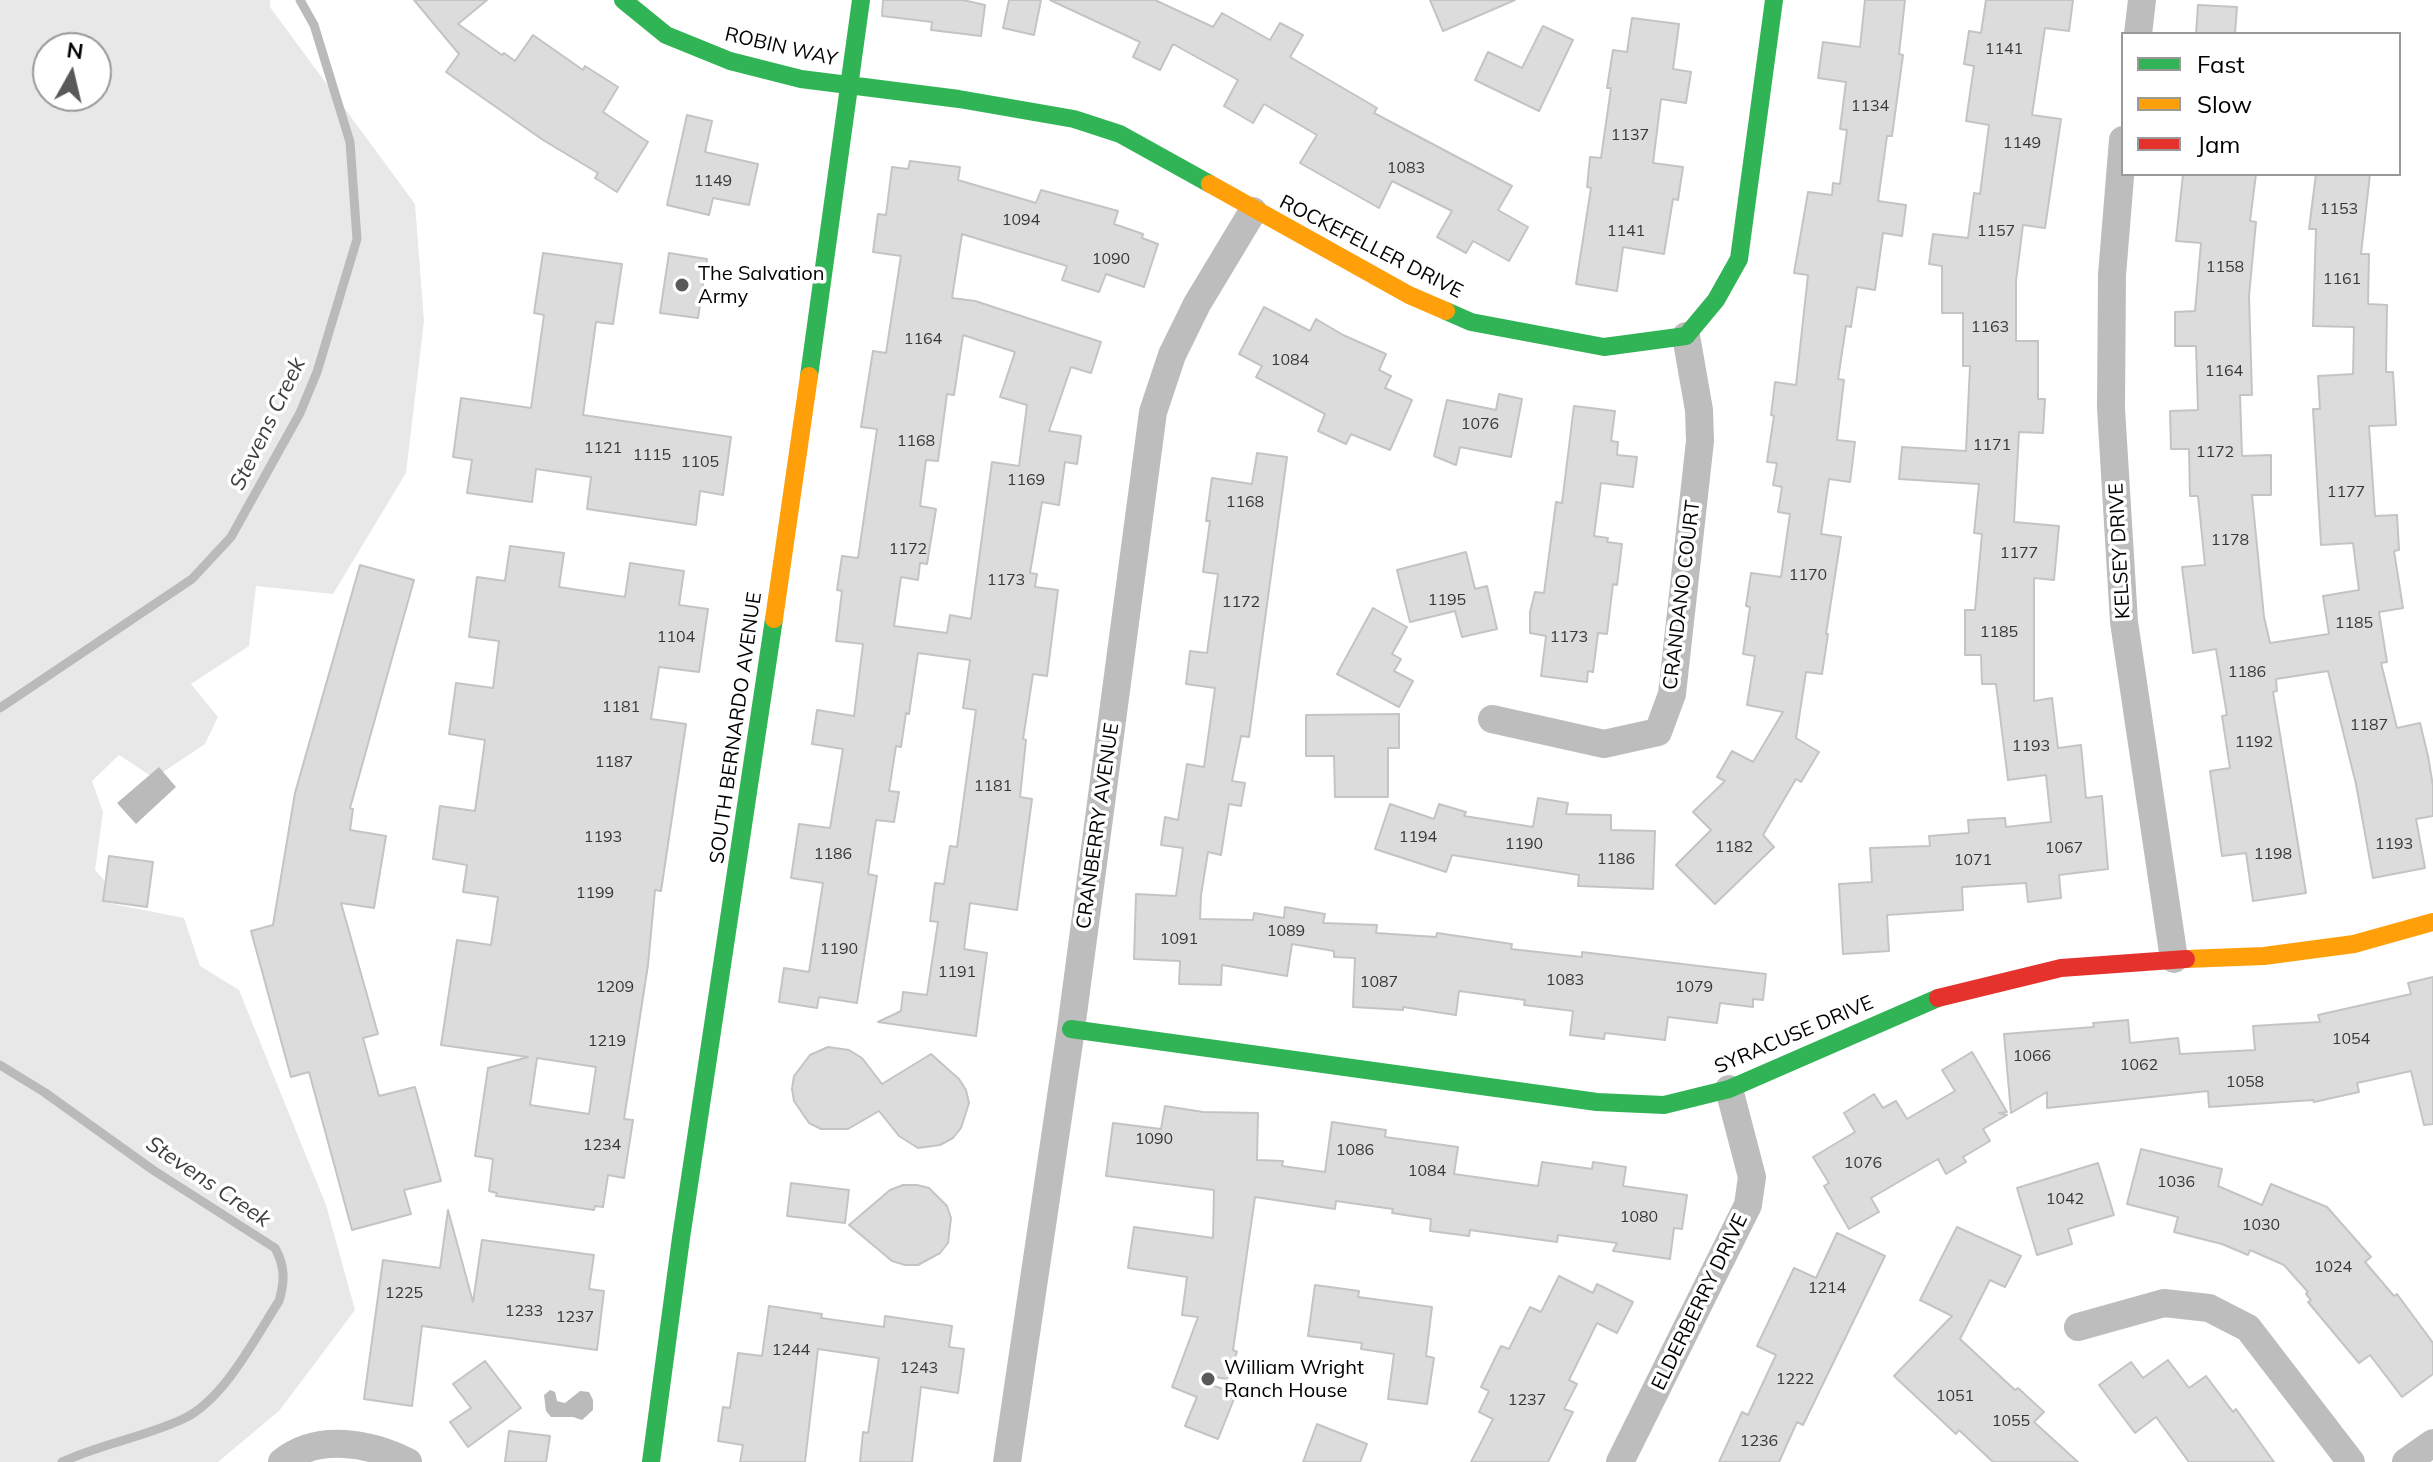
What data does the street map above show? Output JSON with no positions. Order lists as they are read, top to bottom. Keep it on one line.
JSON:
{"streets":{"street":["ROBIN WAY","ROCKEFELLER DRIVE","KELSEY DRIVE","CRANDANO COURT","SOUTH BERNARDO AVENUE","CRANBERRY AVENUE","SYRACUSE DRIVE","ELDERBERRY DRIVE"]},"crossings":[["ROBIN WAY","ROCKEFELLER DRIVE"],["ROBIN WAY","SOUTH BERNARDO AVENUE"],["ROCKEFELLER DRIVE","CRANDANO COURT"],["ROCKEFELLER DRIVE","SOUTH BERNARDO AVENUE"],["ROCKEFELLER DRIVE","CRANBERRY AVENUE"],["KELSEY DRIVE","SYRACUSE DRIVE"],["CRANBERRY AVENUE","SYRACUSE DRIVE"],["SYRACUSE DRIVE","ELDERBERRY DRIVE"]],"water":["Stevens Creek"],"places":["The Salvation Army","William Wright Ranch House"],"house_numbers":["1141","1134","1137","1149","1083","1149","1153","1094","1141","1157","1090","1158","1161","1163","1164","1084","1164","1076","1168","1171","1121","1172","1115","1105","1169","1177","1168","1178","1172","1177","1170","1173","1195","1172","1185","1185","1104","1173","1186","1181","1187","1192","1193","1187","1181","1193","1194","1190","1193","1182","1067","1186","1198","1186","1071","1199","1089","1091","1190","1191","1083","1087","1209","1079","1054","1219","1066","1062","1058","1090","1234","1086","1076","1084","1036","1042","1080","1030","1024","1214","1225","1233","1237","1244","1243","1222","1051","1237","1055","1236"],"legend":["Fast","Slow","Jam"],"north":"top"}
